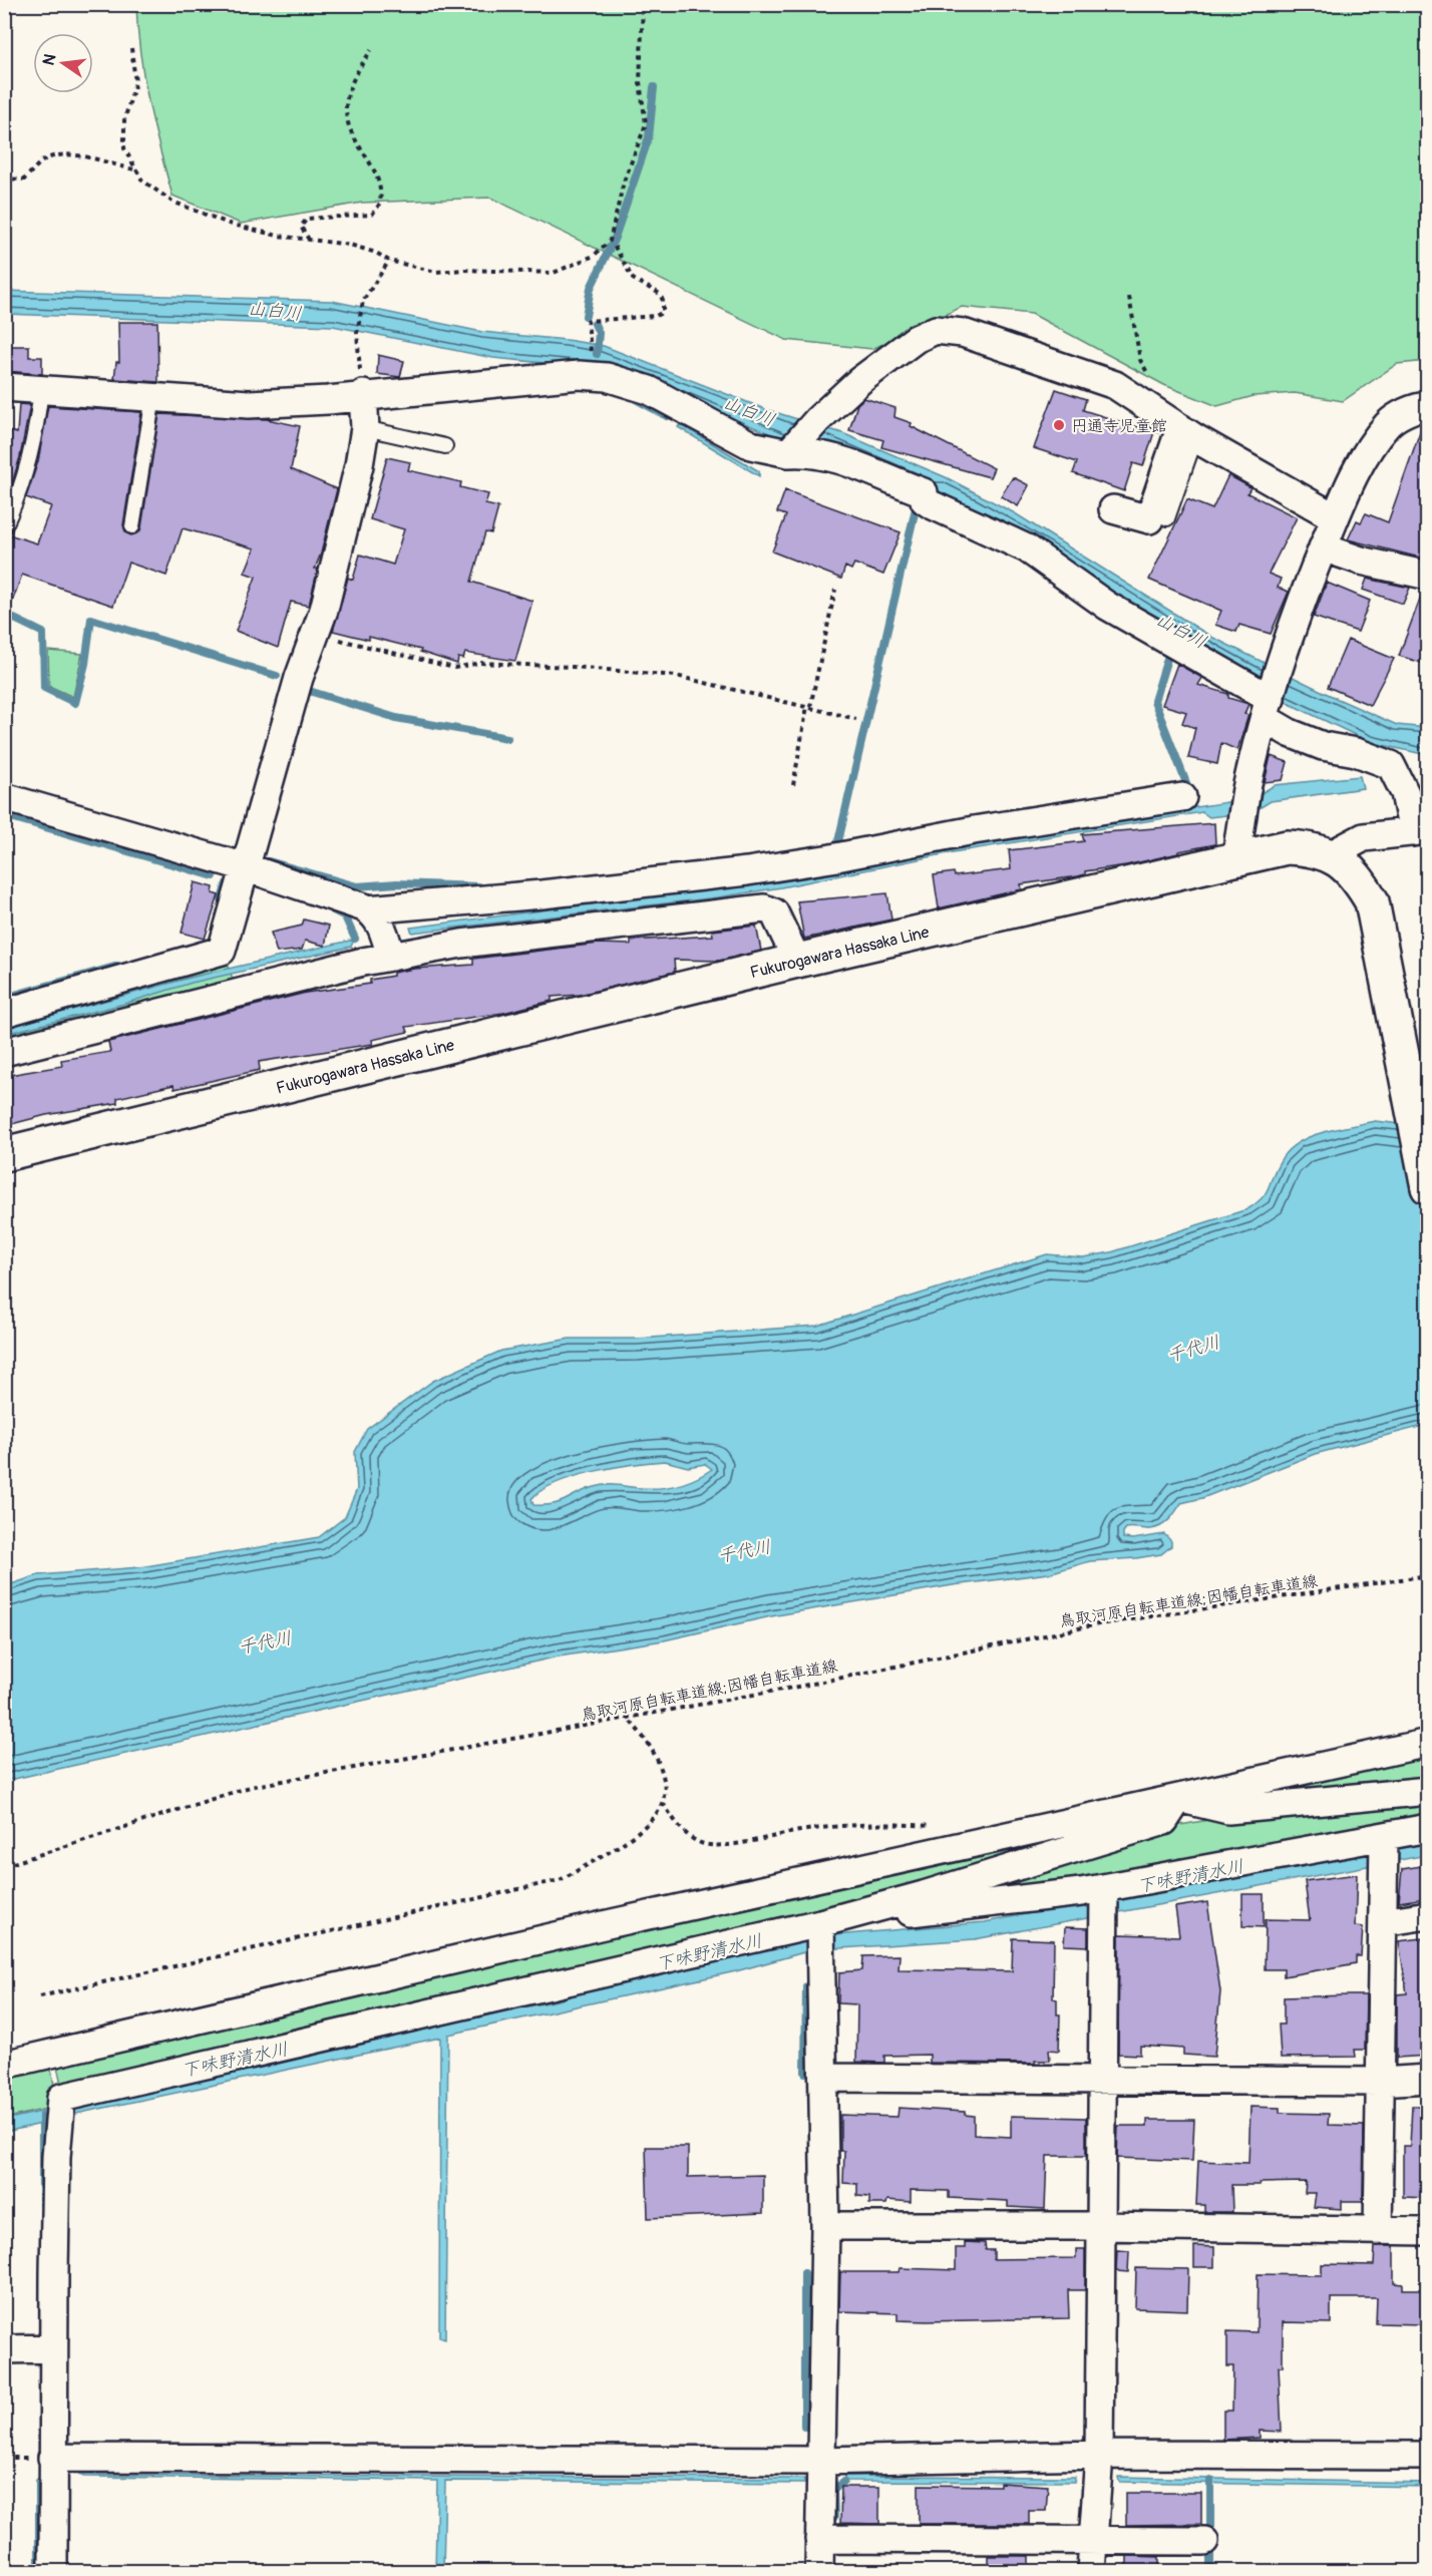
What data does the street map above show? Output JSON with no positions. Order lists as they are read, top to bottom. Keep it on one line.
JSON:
{"streets":{"main road":["Fukurogawara Hassaka Line"],"path":["鳥取河原自転車道線;因幡自転車道線"]},"water":["山白川","千代川","下味野清水川"],"places":["円通寺児童館"],"north":"left"}
